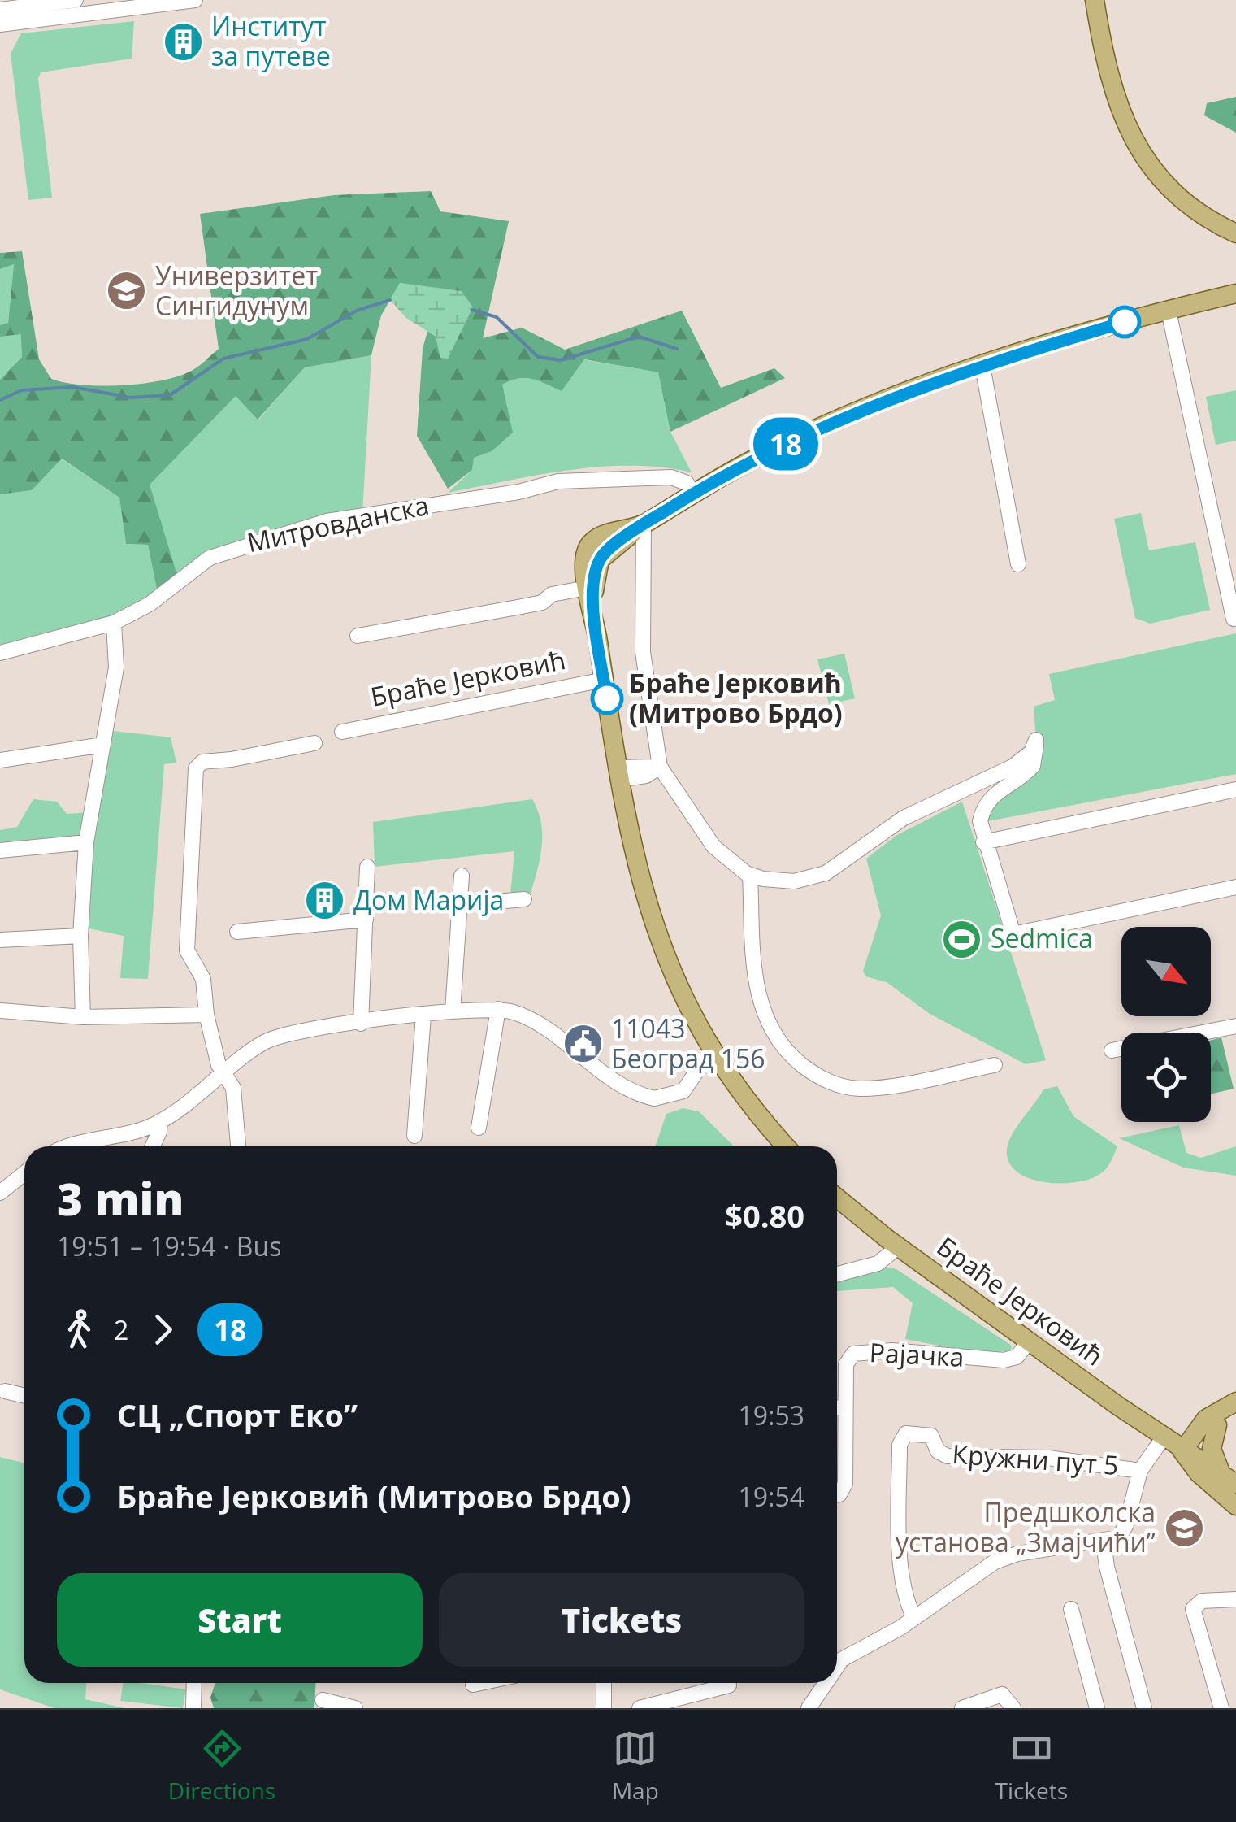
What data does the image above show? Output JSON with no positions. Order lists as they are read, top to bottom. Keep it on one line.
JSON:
{"streets":{"main road":["Браће Јерковић"],"street":["Митровданска","Рајачка","Кружни пут 5"]},"crossings":[["Митровданска","Браће Јерковић"],["Браће Јерковић","Рајачка"]],"places":{"building":["Институт за путеве","Дом Марија"],"school or university":["Универзитет Сингидунум","Предшколска установа „Змајчићи”"],"other":["Браће Јерковић (Митрово Брдо)"],"sports":["Sedmica"],"public building":["11043 Београд 156"]},"lines":["bus line 18"],"north":"bottom right","page":{"on_map":"18","heading":["3 min","19:51 – 19:54 · Bus","$0.80"],"legs":["2","18"],"list":[{"name":"СЦ „Спорт Еко”","value":"19:53"},{"name":"Браће Јерковић (Митрово Брдо)","value":"19:54"}],"buttons":["Start","Tickets"],"tabs":["Directions","Map","Tickets"]}}
